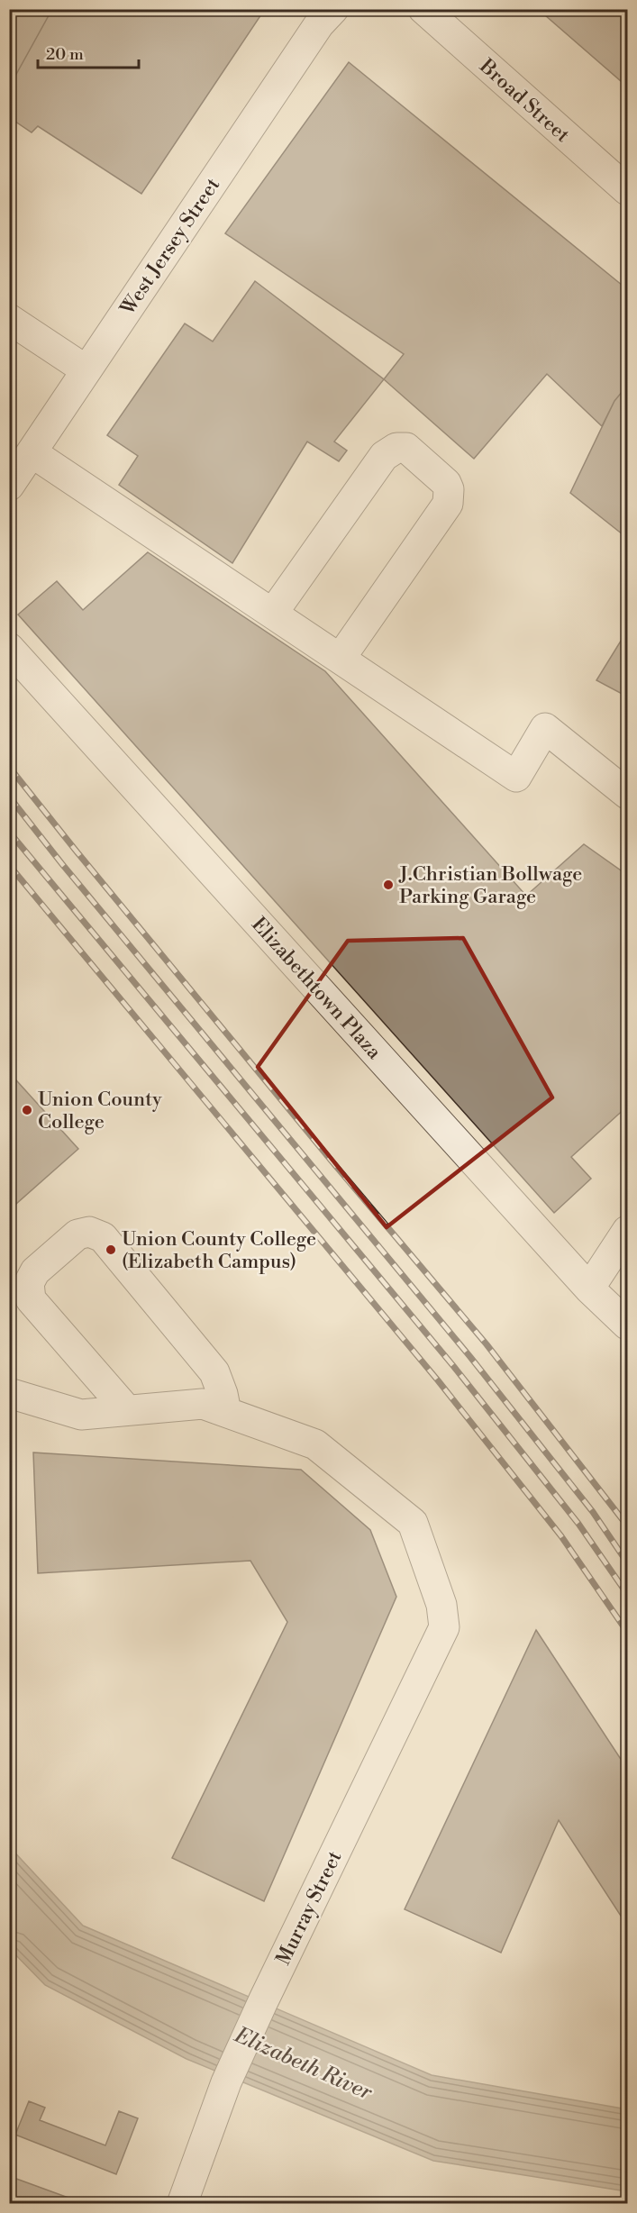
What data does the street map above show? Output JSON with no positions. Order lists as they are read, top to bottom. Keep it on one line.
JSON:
{"streets":{"street":["Broad Street","West Jersey Street","Elizabethtown Plaza","Murray Street"]},"water":["Elizabeth River"],"places":["J.Christian Bollwage Parking Garage","Union County College","Union County College (Elizabeth Campus)"],"scale_bar":"20 m"}
